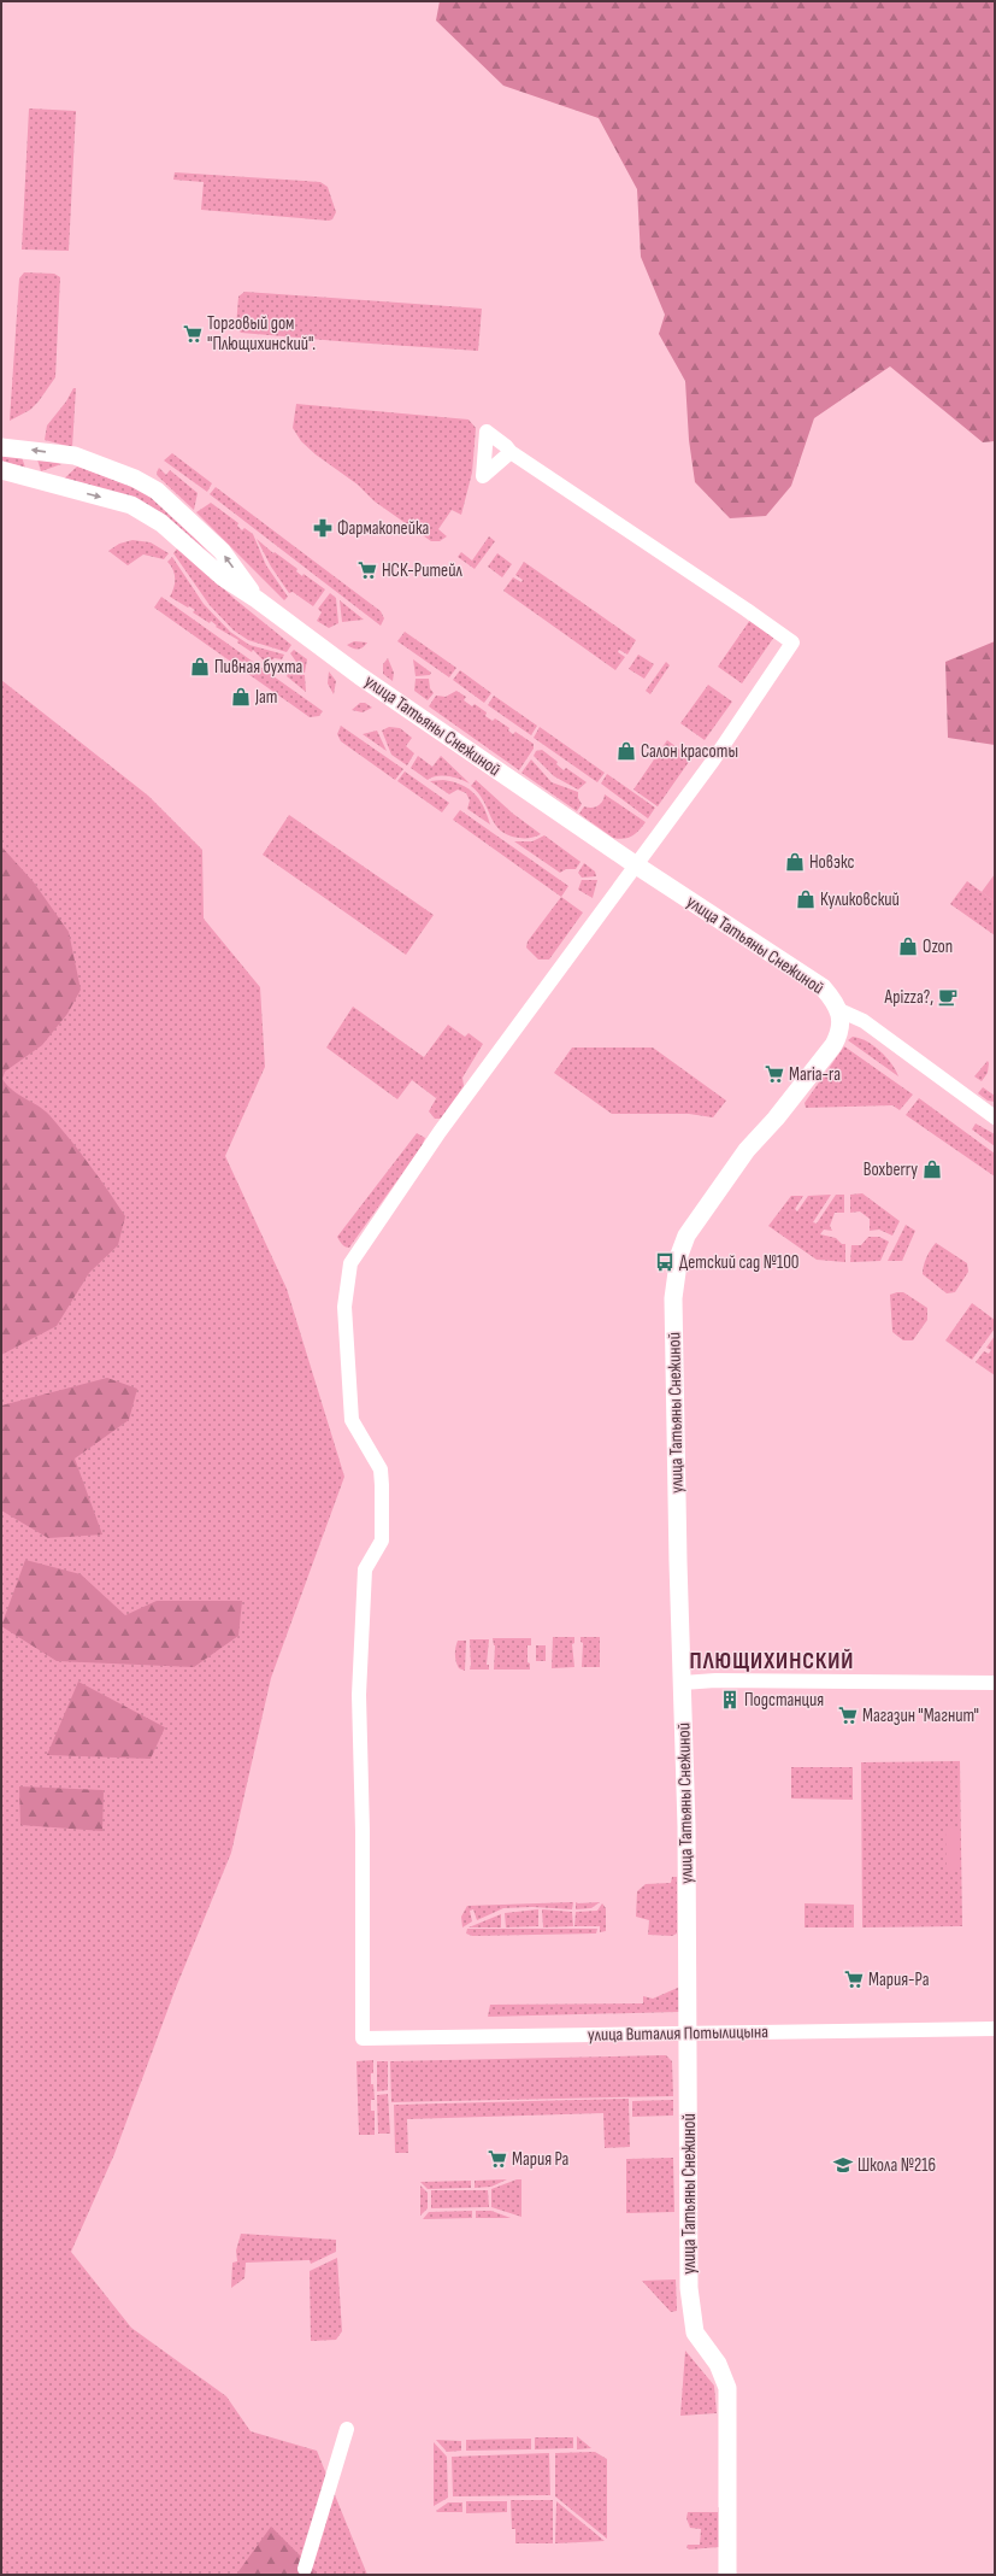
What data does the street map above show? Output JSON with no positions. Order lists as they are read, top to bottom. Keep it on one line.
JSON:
{"streets":{"street":["улица Татьяны Снежиной","улица Виталия Потылицына"]},"crossings":[["улица Татьяны Снежиной","улица Виталия Потылицына"]],"districts":["ПЛЮЩИХИНСКИЙ"],"places":{"supermarket":["Торговый дом \"Плющихинский\".","НСК-Ритейл","Maria-ra","Магазин \"Магнит\"","Мария-Ра","Мария Ра"],"pharmacy":["Фармакопейка"],"shop":["Пивная бухта","Jam","Салон красоты","Новэкс","Куликовский","Ozon","Boxberry"],"cafe":["Apizza?,"],"bus stop":["Детский сад №100"],"building":["Подстанция"],"school or university":["Школа №216"]}}
